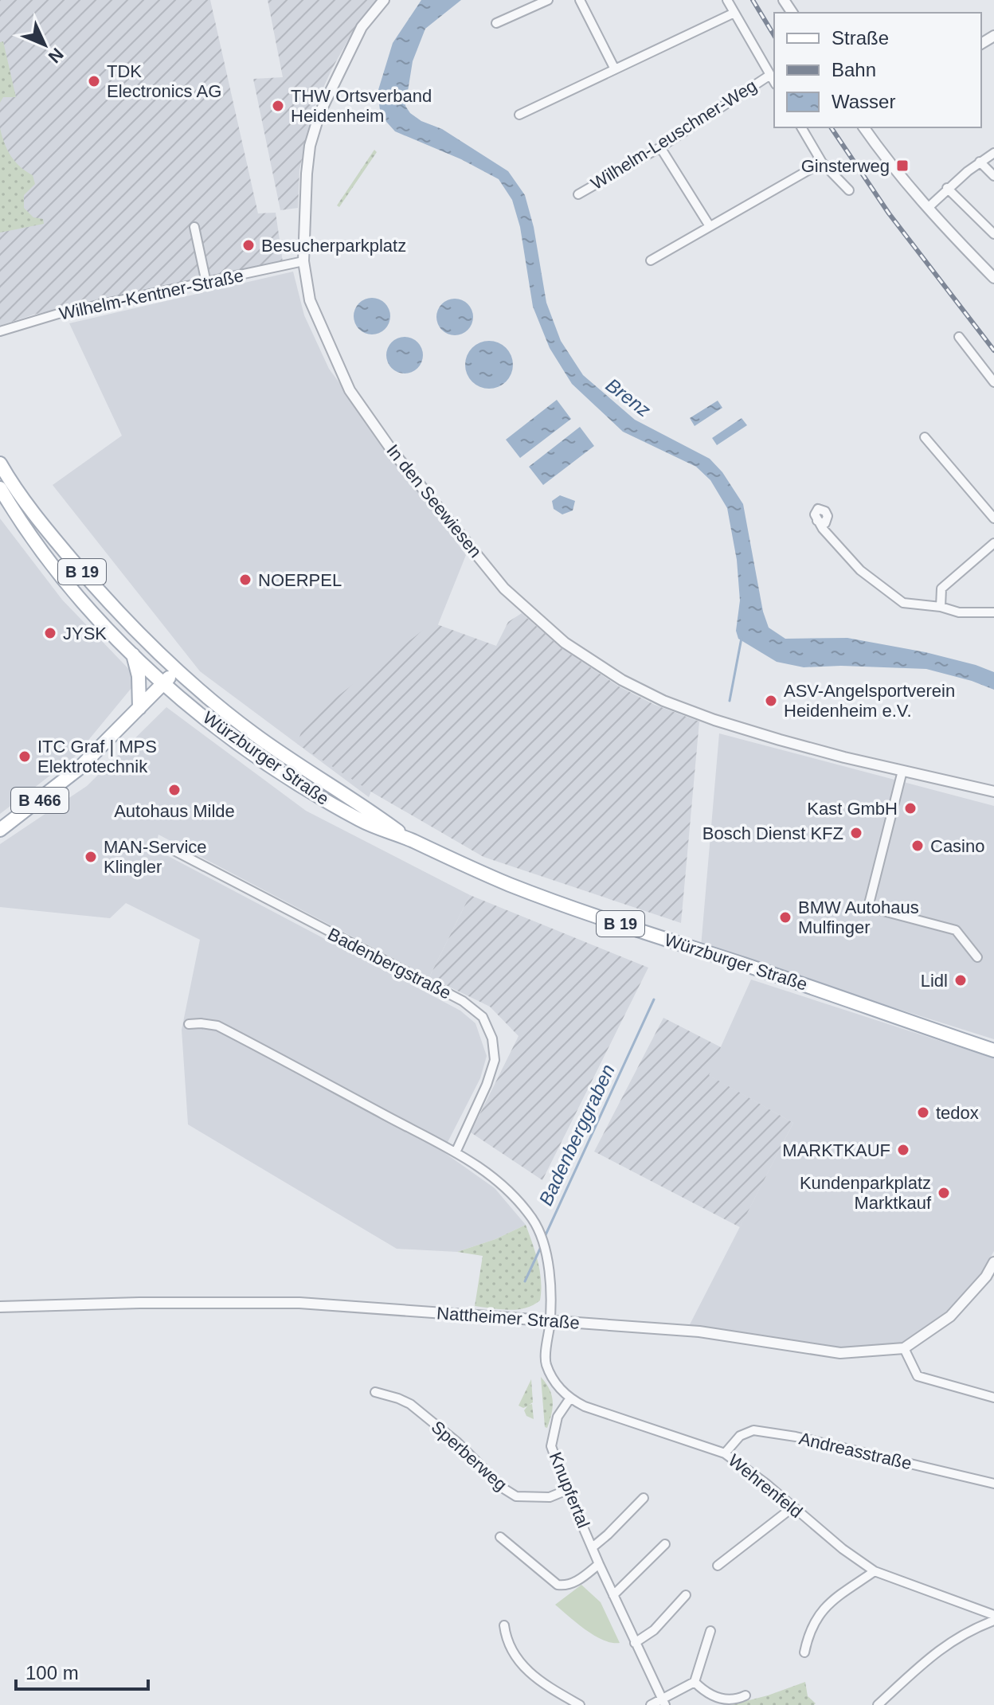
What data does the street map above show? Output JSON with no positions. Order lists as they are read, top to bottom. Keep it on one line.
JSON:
{"streets":{"main road":["B 19","Würzburger Straße","B 466"],"street":["Wilhelm-Leuschner-Weg","Wilhelm-Kentner-Straße","In den Seewiesen","Badenbergstraße","Nattheimer Straße","Andreasstraße","Sperberweg","Wehrenfeld","Knupfertal"]},"crossings":[["Wilhelm-Kentner-Straße","In den Seewiesen"],["B 19","Würzburger Straße"],["B 19","B 466"],["Würzburger Straße","B 466"],["Andreasstraße","Wehrenfeld"],["Sperberweg","Knupfertal"],["Wehrenfeld","Knupfertal"]],"water":["Brenz","Badenberggraben"],"places":{"other":["TDK Electronics AG","THW Ortsverband Heidenheim","Besucherparkplatz","NOERPEL","JYSK","ASV-Angelsportverein Heidenheim e.V.","ITC Graf | MPS Elektrotechnik","Autohaus Milde","Kast GmbH","Bosch Dienst KFZ","Casino","MAN-Service Klingler","BMW Autohaus Mulfinger","Lidl","tedox","MARKTKAUF","Kundenparkplatz Marktkauf"],"transit":["Ginsterweg"]},"legend":["Straße","Bahn","Wasser"],"scale_bar":"100 m","north":"bottom right"}
